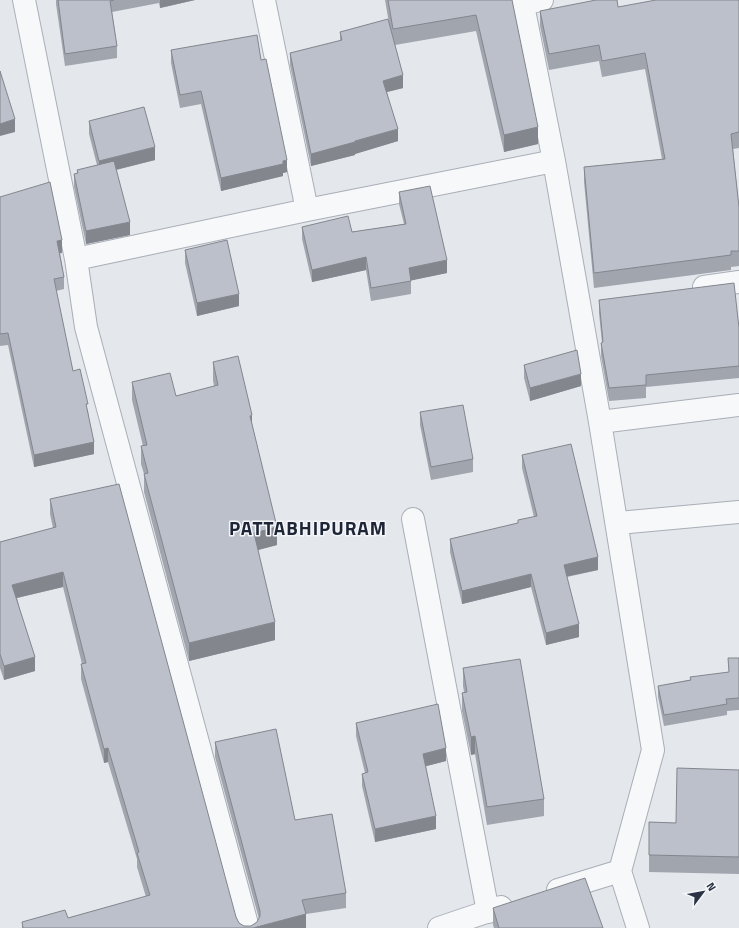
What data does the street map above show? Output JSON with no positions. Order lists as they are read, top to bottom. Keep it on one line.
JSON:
{"districts":["PATTABHIPURAM"],"north":"top right"}
